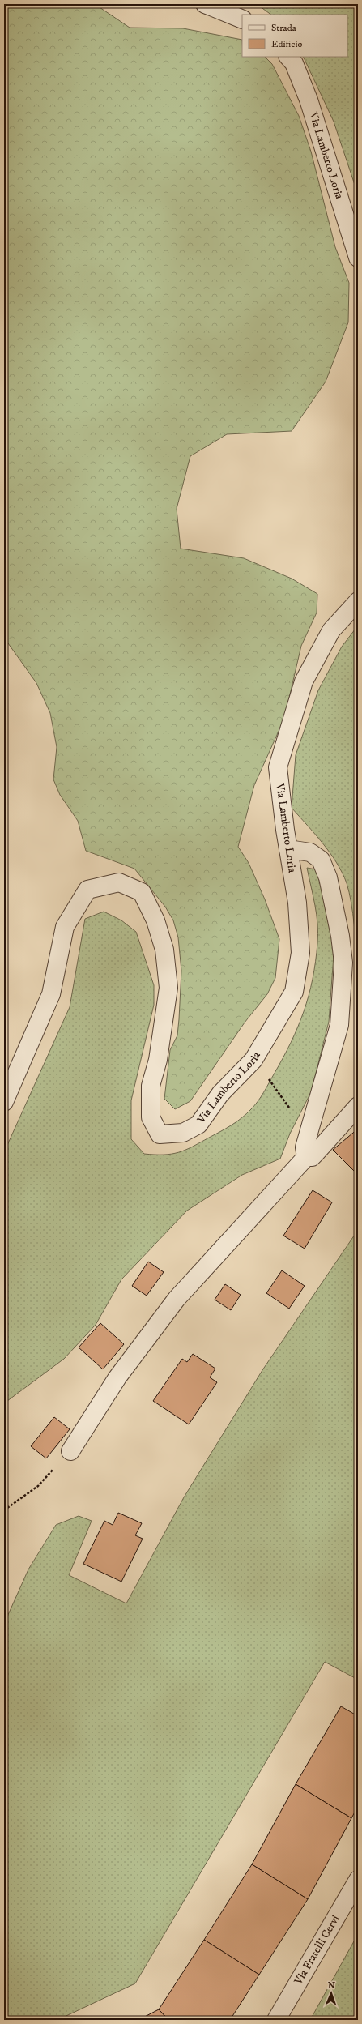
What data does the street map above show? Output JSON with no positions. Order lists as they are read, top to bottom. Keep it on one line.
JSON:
{"streets":{"street":["Via Lamberto Loria","Via Fratelli Cervi"]},"legend":["Strada","Edificio"],"north":"top"}
